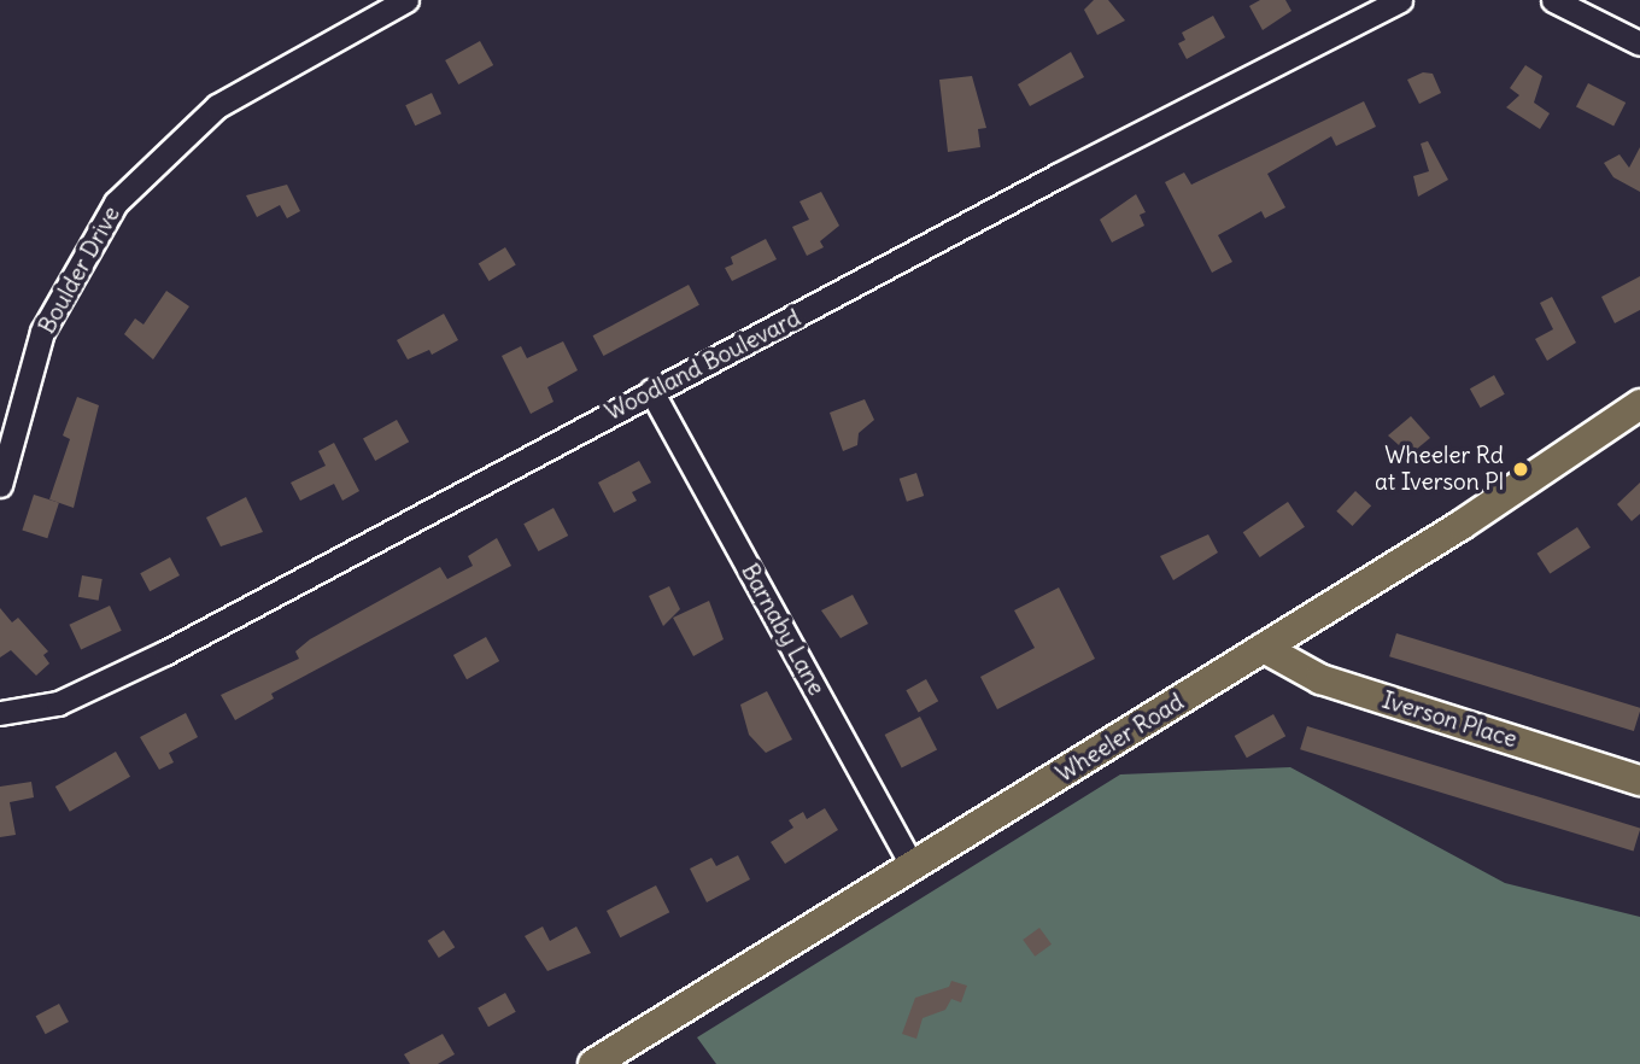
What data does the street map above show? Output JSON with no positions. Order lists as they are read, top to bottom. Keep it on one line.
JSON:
{"streets":{"main road":["Iverson Place","Wheeler Road"],"street":["Boulder Drive","Woodland Boulevard","Barnaby Lane"]},"crossings":[["Woodland Boulevard","Barnaby Lane"],["Barnaby Lane","Wheeler Road"],["Iverson Place","Wheeler Road"]],"places":["Wheeler Rd at Iverson Pl"]}
